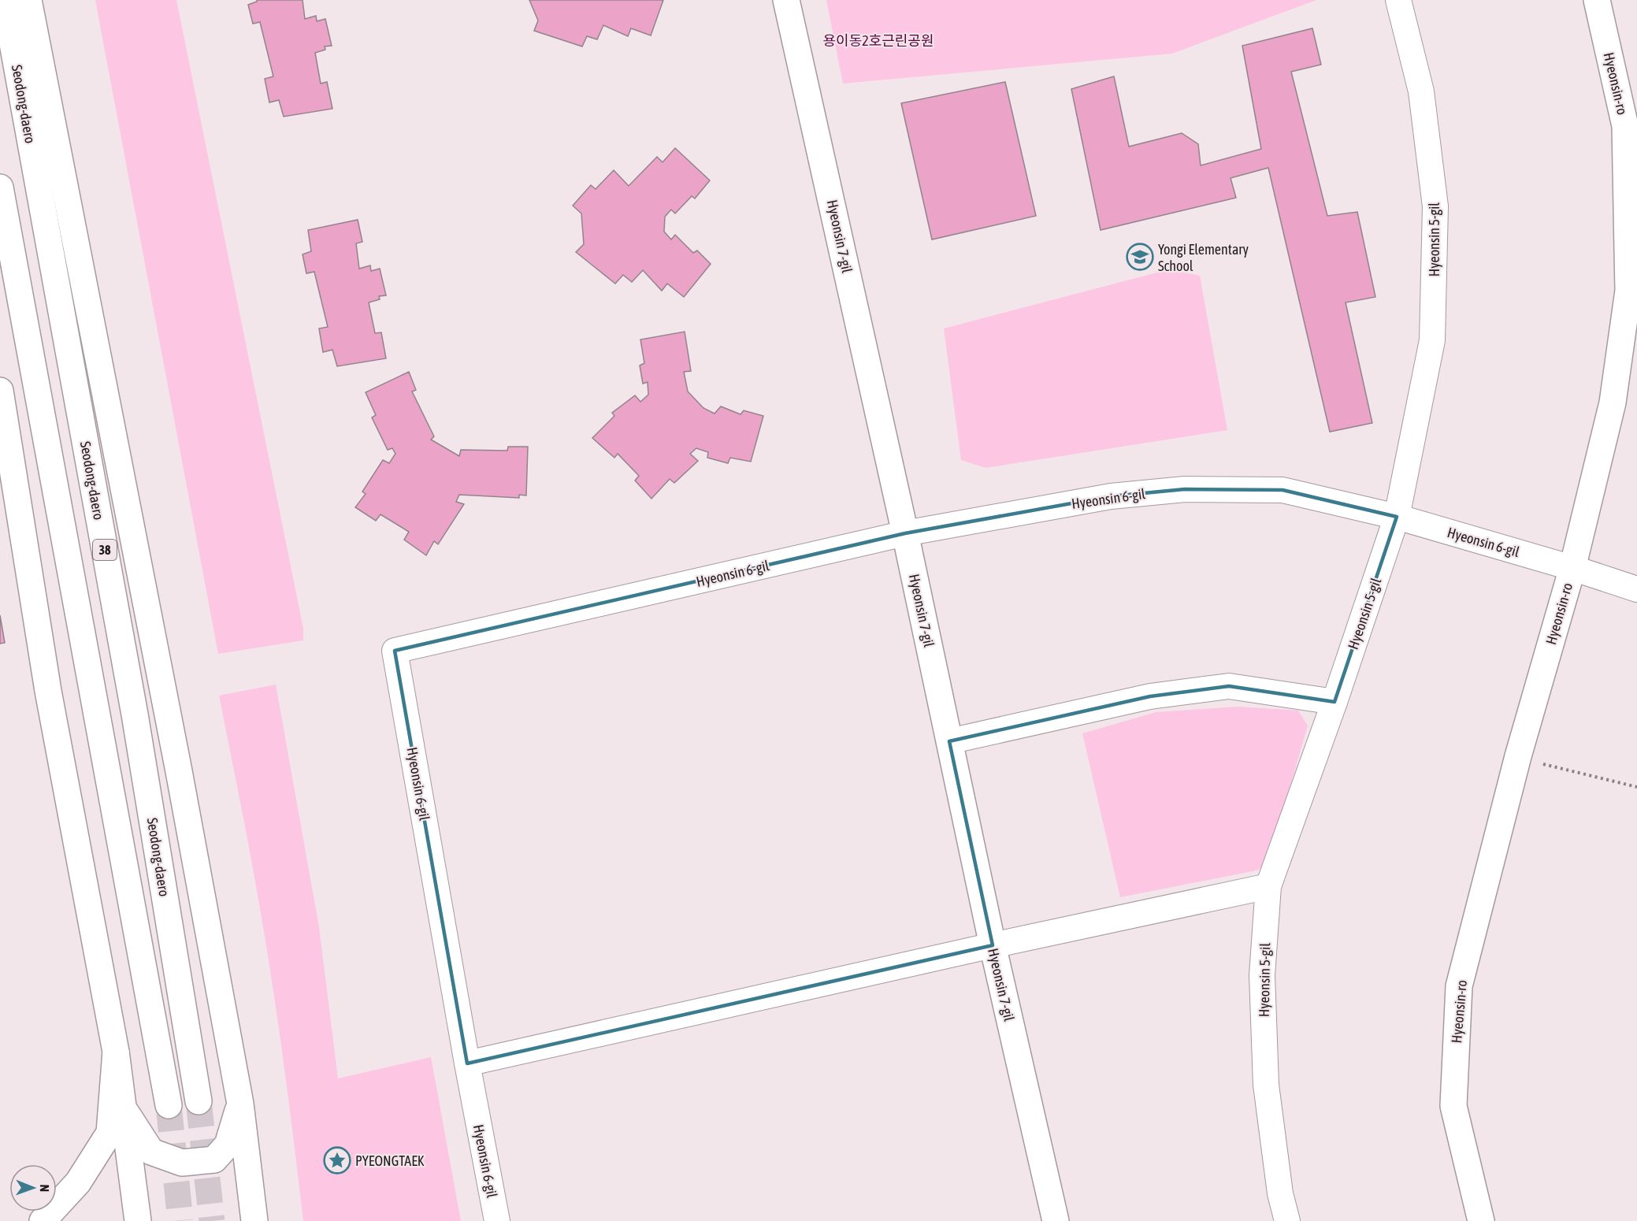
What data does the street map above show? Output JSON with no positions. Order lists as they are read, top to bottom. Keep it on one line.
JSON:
{"streets":{"main road":["Hyeonsin-ro","Seodong-daero","Hyeonsin 7-gil","38"],"street":["Hyeonsin 5-gil","Hyeonsin 6-gil"]},"crossings":[["Hyeonsin-ro","Hyeonsin 6-gil"],["Hyeonsin 7-gil","Hyeonsin 6-gil"],["Hyeonsin 5-gil","Hyeonsin 6-gil"]],"parks":["용이동2호근린공원"],"places":{"school or university":["Yongi Elementary School"],"place":["PYEONGTAEK"]},"north":"right"}
